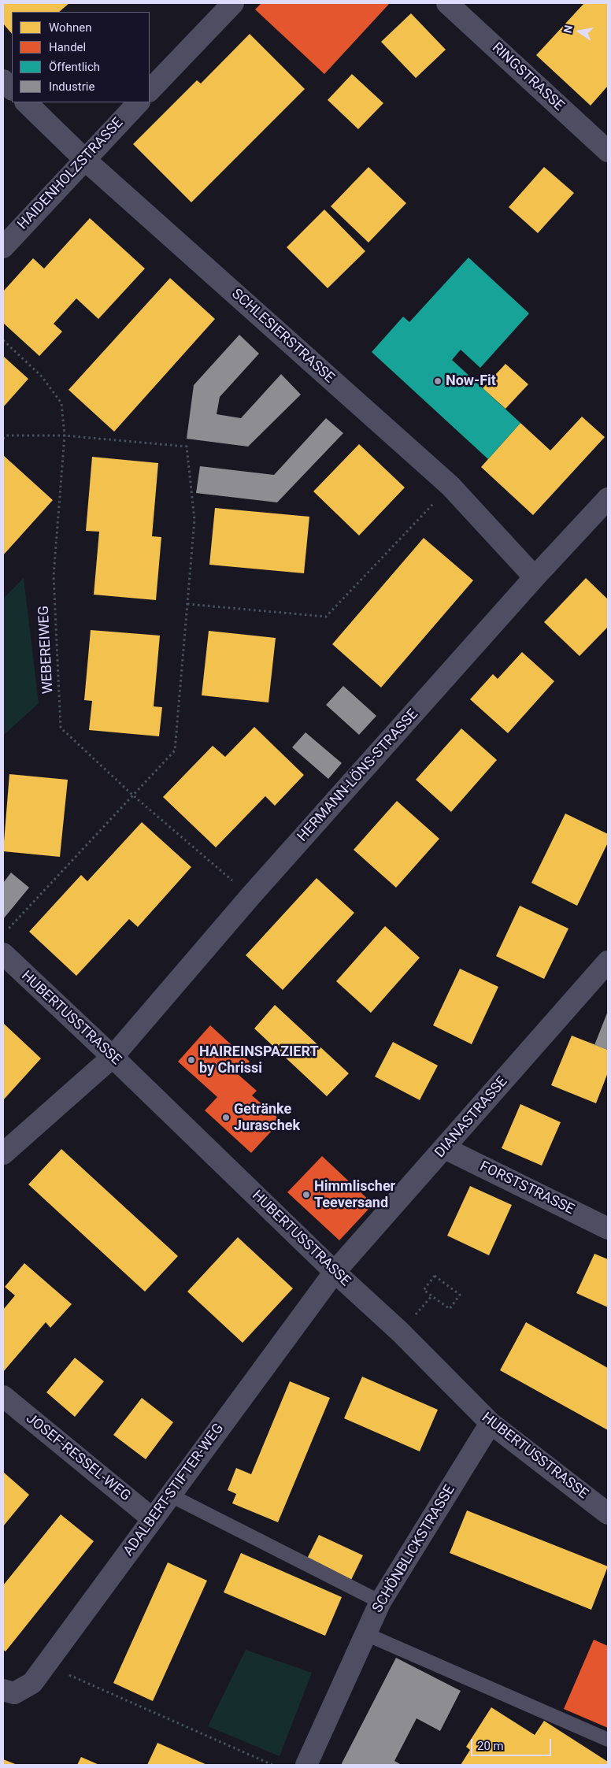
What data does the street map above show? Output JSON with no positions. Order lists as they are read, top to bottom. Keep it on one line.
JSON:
{"streets":{"street":["RINGSTRASSE","HAIDENHOLZSTRASSE","SCHLESIERSTRASSE","HERMANN-LÖNS-STRASSE","HUBERTUSSTRASSE","DIANASTRASSE","FORSTSTRASSE","JOSEF-RESSEL-WEG","ADALBERT-STIFTER-WEG","SCHÖNBLICKSTRASSE"],"path":["WEBEREIWEG"]},"crossings":[["HAIDENHOLZSTRASSE","SCHLESIERSTRASSE"],["SCHLESIERSTRASSE","HERMANN-LÖNS-STRASSE"],["WEBEREIWEG","HERMANN-LÖNS-STRASSE"],["HERMANN-LÖNS-STRASSE","HUBERTUSSTRASSE"],["HUBERTUSSTRASSE","DIANASTRASSE"],["HUBERTUSSTRASSE","ADALBERT-STIFTER-WEG"],["HUBERTUSSTRASSE","SCHÖNBLICKSTRASSE"],["DIANASTRASSE","FORSTSTRASSE"],["DIANASTRASSE","ADALBERT-STIFTER-WEG"],["JOSEF-RESSEL-WEG","ADALBERT-STIFTER-WEG"]],"places":["Now-Fit","HAIREINSPAZIERT by Chrissi","Getränke Juraschek","Himmlischer Teeversand"],"legend":["Wohnen","Handel","Öffentlich","Industrie"],"scale_bar":"20 m","north":"left"}
